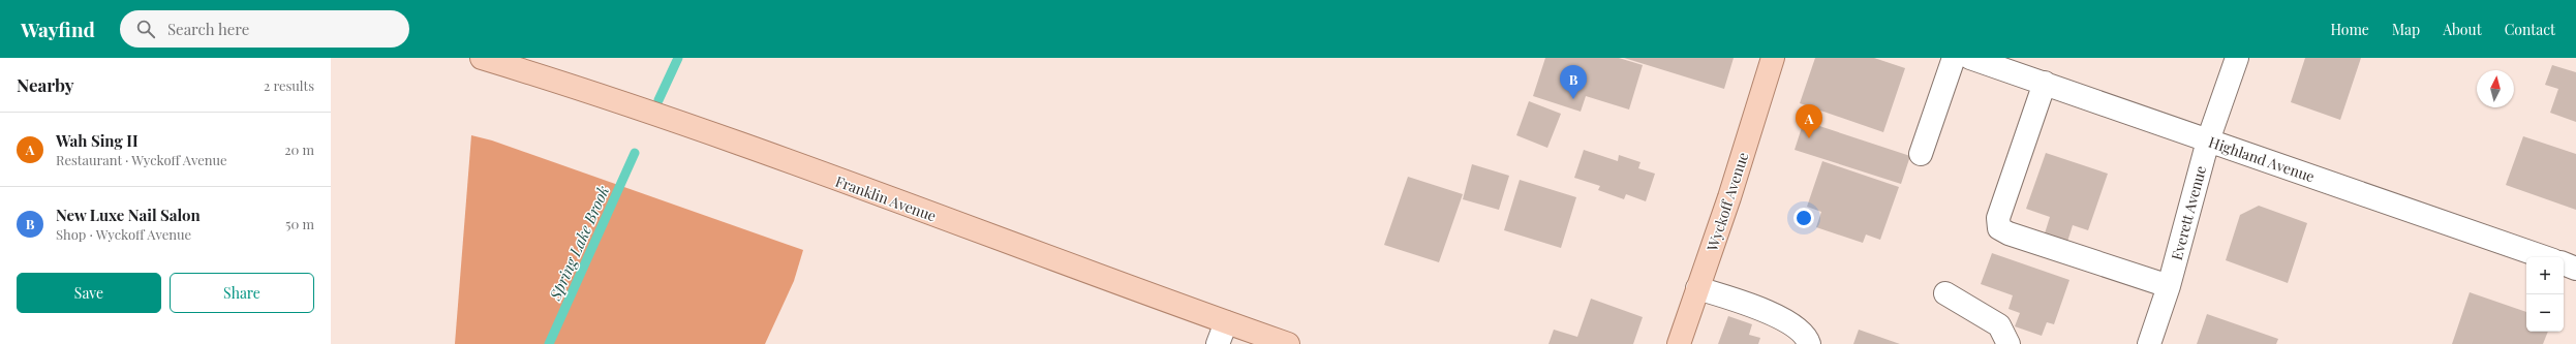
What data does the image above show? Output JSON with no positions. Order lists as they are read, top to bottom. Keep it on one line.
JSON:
{"streets":{"main road":["Franklin Avenue","Wyckoff Avenue"],"street":["Highland Avenue","Everett Avenue"]},"crossings":[["Highland Avenue","Everett Avenue"]],"water":["Spring Lake Brook"],"north":"top","page":{"header":"Wayfind","search":"Search here","nav":["Home","Map","About","Contact"],"heading":["Nearby","2 results"],"pins":["B","A"],"list":[{"mark":"A","name":"Wah Sing II","note":"Restaurant · Wyckoff Avenue","value":"20 m"},{"mark":"B","name":"New Luxe Nail Salon","note":"Shop · Wyckoff Avenue","value":"50 m"}],"map_buttons":["+","−"],"buttons":["Save","Share"]}}
